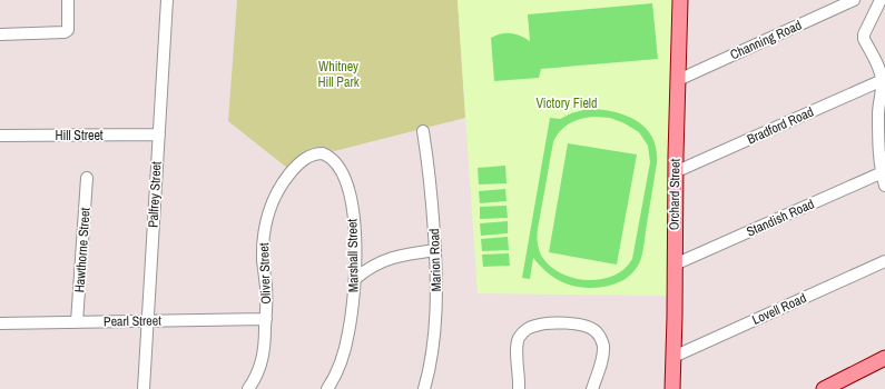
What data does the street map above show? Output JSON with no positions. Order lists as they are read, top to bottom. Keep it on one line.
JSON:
{"streets":{"main road":["Orchard Street"],"street":["Channing Road","Bradford Road","Hill Street","Palfrey Street","Standish Road","Hawthorne Street","Marshall Street","Marion Road","Oliver Street","Lovell Road","Pearl Street"]},"crossings":[["Channing Road","Orchard Street"],["Bradford Road","Orchard Street"],["Hill Street","Palfrey Street"],["Palfrey Street","Pearl Street"],["Orchard Street","Standish Road"],["Orchard Street","Lovell Road"],["Hawthorne Street","Pearl Street"],["Marshall Street","Oliver Street"],["Oliver Street","Pearl Street"]],"parks":["Whitney Hill Park","Victory Field"]}
